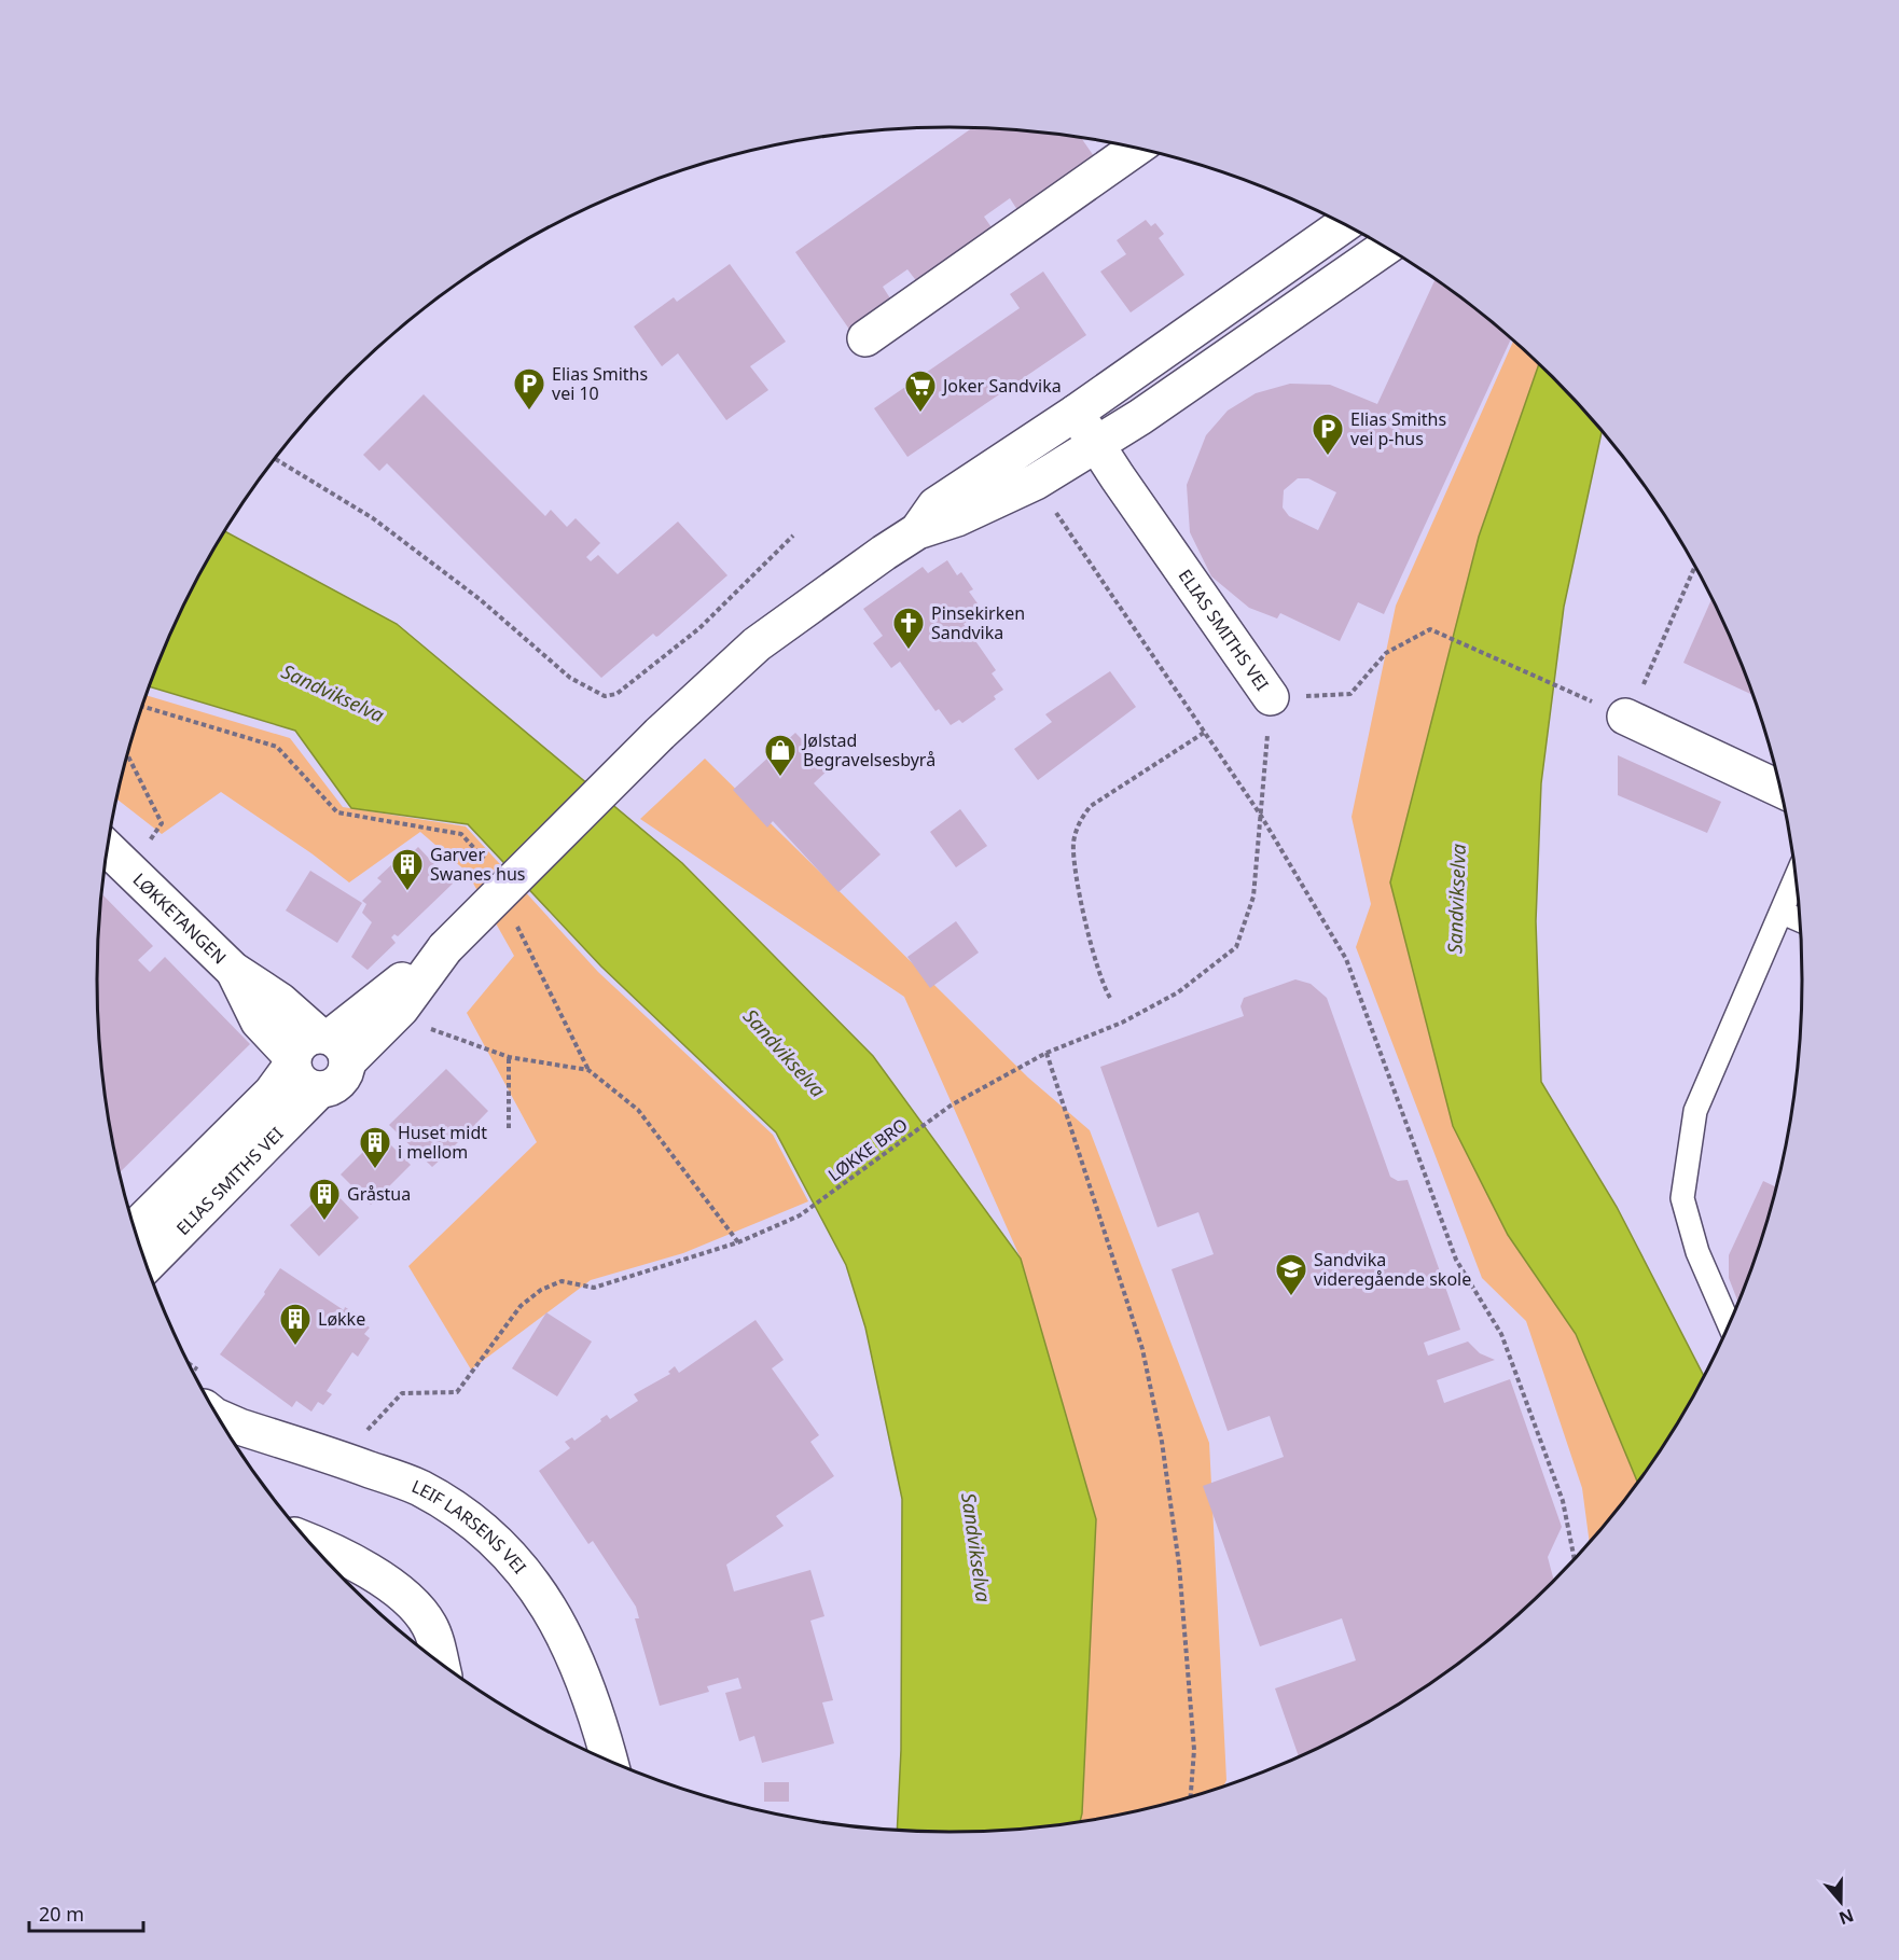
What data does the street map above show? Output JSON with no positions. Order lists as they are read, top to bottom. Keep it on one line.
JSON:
{"streets":{"main road":["ELIAS SMITHS VEI","LØKKETANGEN","LEIF LARSENS VEI"],"path":["LØKKE BRO"]},"crossings":[["ELIAS SMITHS VEI","LØKKETANGEN"],["ELIAS SMITHS VEI","LØKKE BRO"],["LØKKE BRO","LEIF LARSENS VEI"]],"water":["Sandvikselva"],"places":{"parking":["Elias Smiths vei 10","Elias Smiths vei p-hus"],"supermarket":["Joker Sandvika"],"church":["Pinsekirken Sandvika"],"shop":["Jølstad Begravelsesbyrå"],"building":["Garver Swanes hus","Huset midt i mellom","Gråstua","Løkke"],"school or university":["Sandvika videregående skole"]},"scale_bar":"20 m","north":"bottom"}
